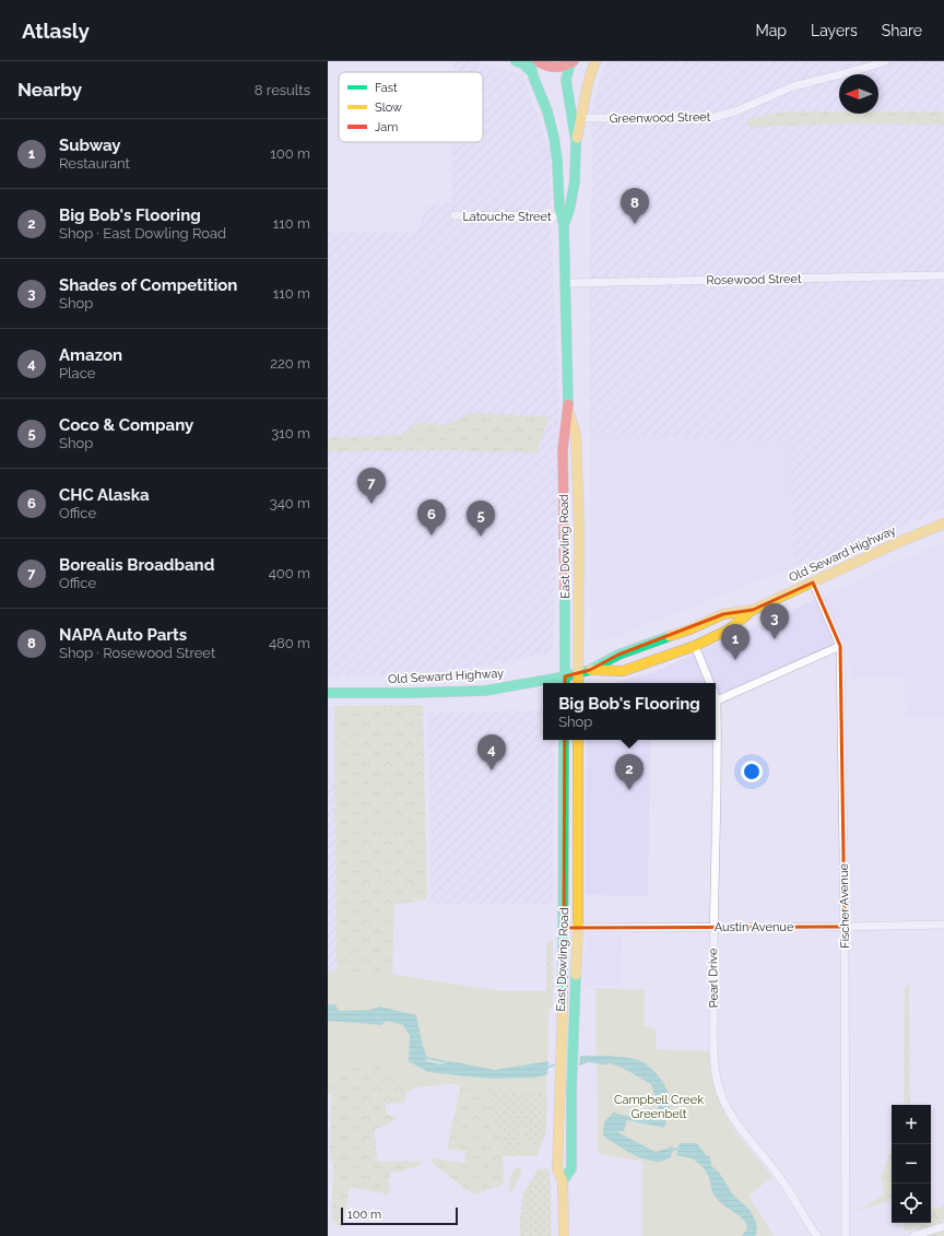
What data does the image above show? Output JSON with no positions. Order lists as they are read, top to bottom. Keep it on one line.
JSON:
{"streets":{"main road":["East Dowling Road","Old Seward Highway"],"street":["Greenwood Street","Latouche Street","Rosewood Street","Fischer Avenue","Austin Avenue","Pearl Drive"]},"crossings":[["Latouche Street","East Dowling Road"],["Rosewood Street","East Dowling Road"],["East Dowling Road","Old Seward Highway"],["East Dowling Road","Austin Avenue"],["Old Seward Highway","Fischer Avenue"],["Old Seward Highway","Pearl Drive"],["Fischer Avenue","Austin Avenue"],["Austin Avenue","Pearl Drive"]],"parks":["Campbell Creek Greenbelt"],"legend":["Fast","Slow","Jam"],"scale_bar":"100 m","north":"left","page":{"header":"Atlasly","nav":["Map","Layers","Share"],"heading":["Nearby","8 results"],"list":[{"mark":"1","name":"Subway","note":"Restaurant","value":"100 m"},{"mark":"2","name":"Big Bob's Flooring","note":"Shop · East Dowling Road","value":"110 m"},{"mark":"3","name":"Shades of Competition","note":"Shop","value":"110 m"},{"mark":"4","name":"Amazon","note":"Place","value":"220 m"},{"mark":"5","name":"Coco & Company","note":"Shop","value":"310 m"},{"mark":"6","name":"CHC Alaska","note":"Office","value":"340 m"},{"mark":"7","name":"Borealis Broadband","note":"Office","value":"400 m"},{"mark":"8","name":"NAPA Auto Parts","note":"Shop · Rosewood Street","value":"480 m"}],"pins":["8","7","6","5","3","1","4","2"],"popup":["Big Bob's Flooring","Shop"],"map_buttons":["+","−"],"scale":"100 m"}}
